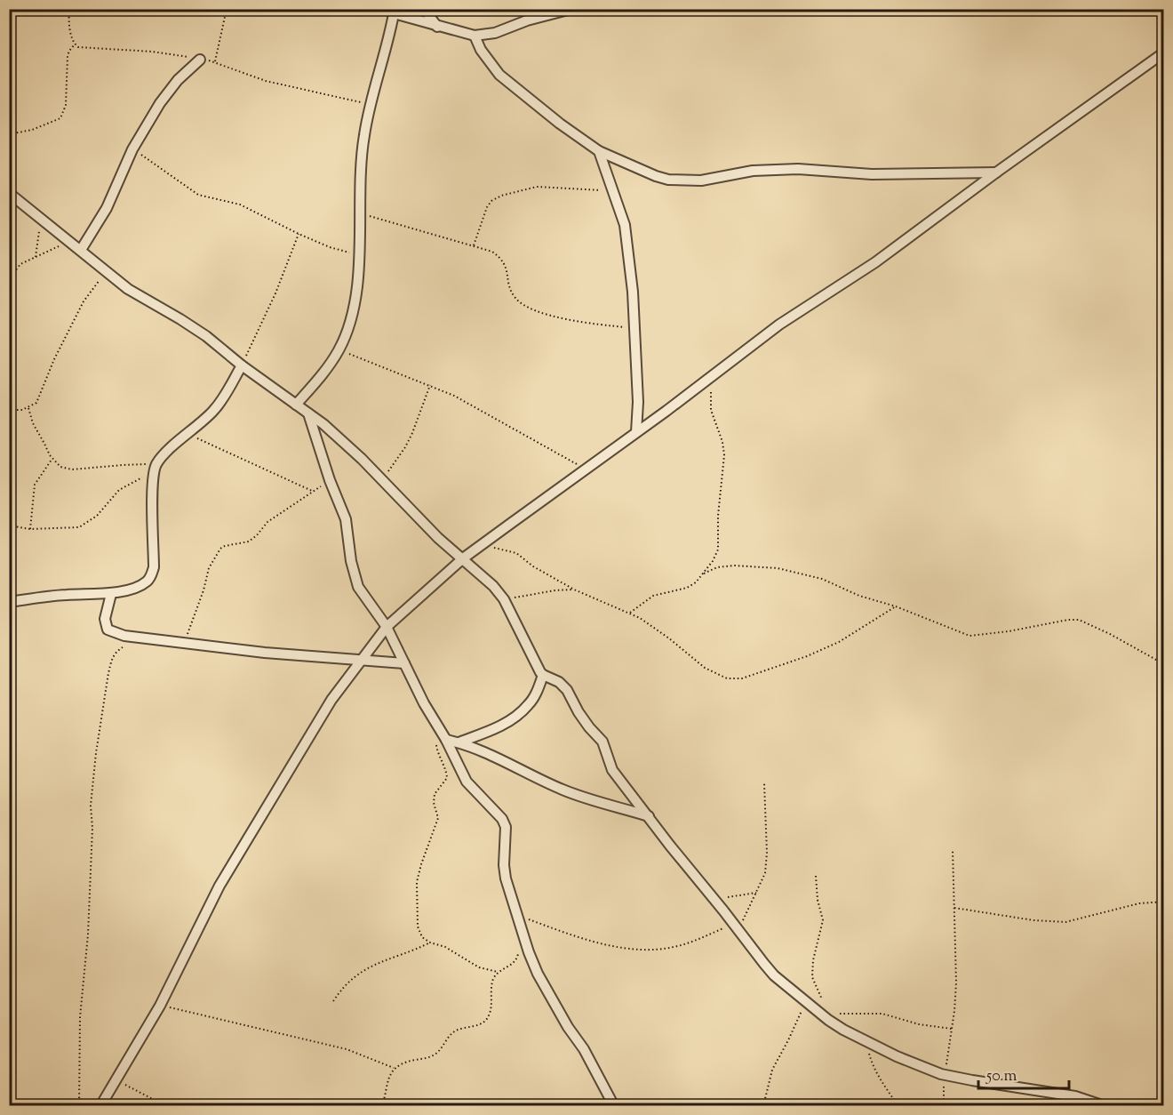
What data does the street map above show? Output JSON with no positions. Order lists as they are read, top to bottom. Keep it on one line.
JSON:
{"scale_bar":"50 m"}
